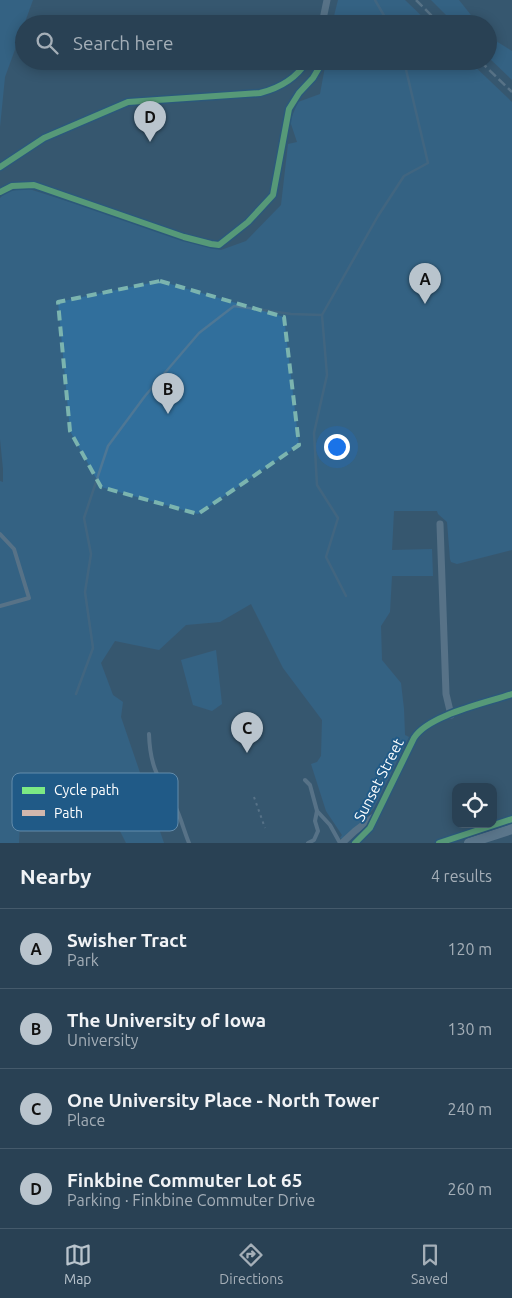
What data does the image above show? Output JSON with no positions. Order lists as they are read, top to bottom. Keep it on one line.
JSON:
{"streets":{"street":["Sunset Street"]},"legend":["Cycle path","Path"],"page":{"search":"Search here","pins":["D","A","B","C"],"heading":["Nearby","4 results"],"list":[{"mark":"A","name":"Swisher Tract","note":"Park","value":"120 m"},{"mark":"B","name":"The University of Iowa","note":"University","value":"130 m"},{"mark":"C","name":"One University Place - North Tower","note":"Place","value":"240 m"},{"mark":"D","name":"Finkbine Commuter Lot 65","note":"Parking · Finkbine Commuter Drive","value":"260 m"}],"nav":["Map","Directions","Saved"]}}
